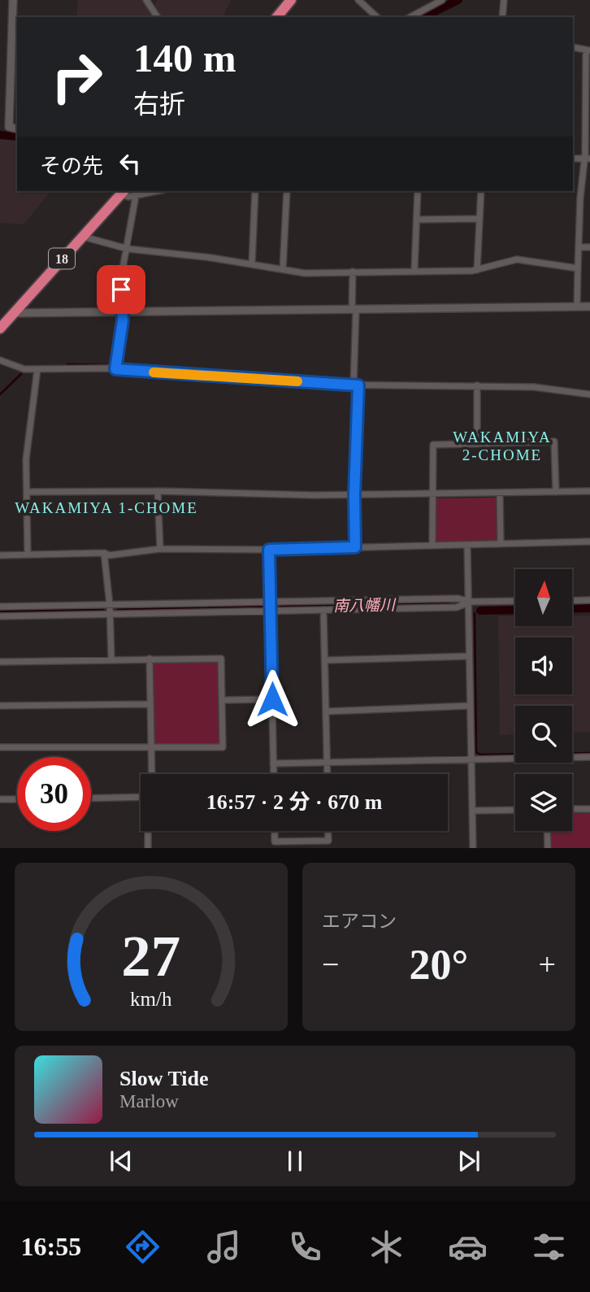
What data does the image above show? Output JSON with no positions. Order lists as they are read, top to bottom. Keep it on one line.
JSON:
{"streets":{"highway":["18"]},"districts":["WAKAMIYA 2-CHOME","WAKAMIYA 1-CHOME"],"water":["南八幡川"],"north":"top","page":{"turn":["140 m","右折"],"then":"その先","limit":"30","trip":"16:57 · 2 分 · 670 m","tile":"エアコン","heat":["−","20°","+"],"song":["Slow Tide","Marlow"],"tabs":"16:55","gauge":["27","km/h"]}}
